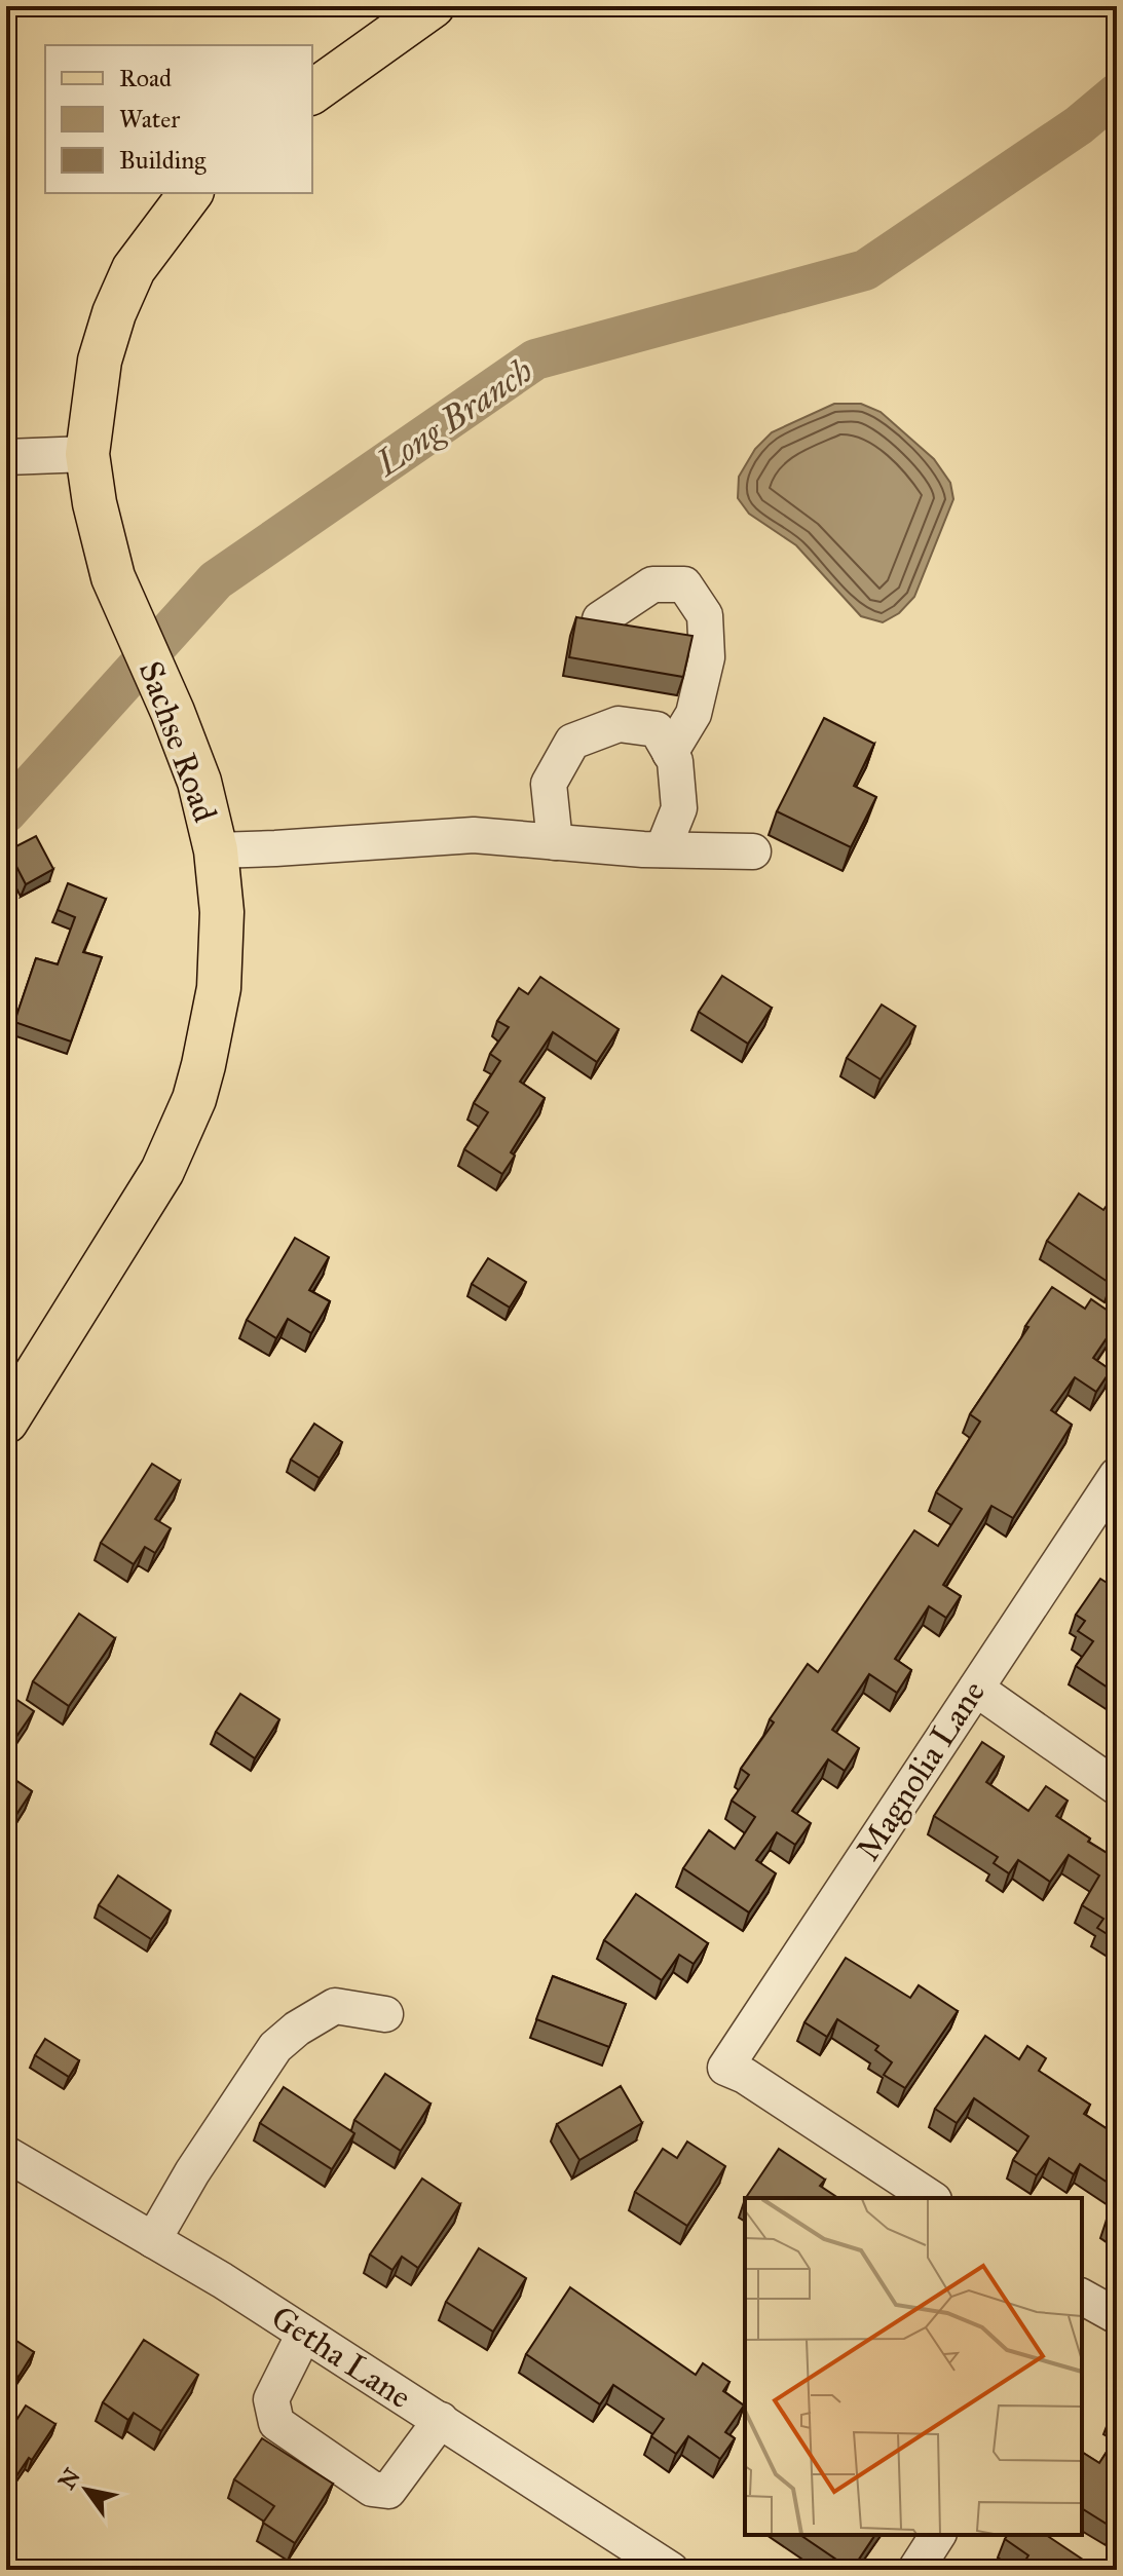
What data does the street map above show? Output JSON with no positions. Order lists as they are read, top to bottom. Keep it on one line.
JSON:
{"streets":{"main road":["Sachse Road"],"street":["Magnolia Lane","Getha Lane"]},"water":["Long Branch"],"legend":["Road","Water","Building"],"north":"top left"}
